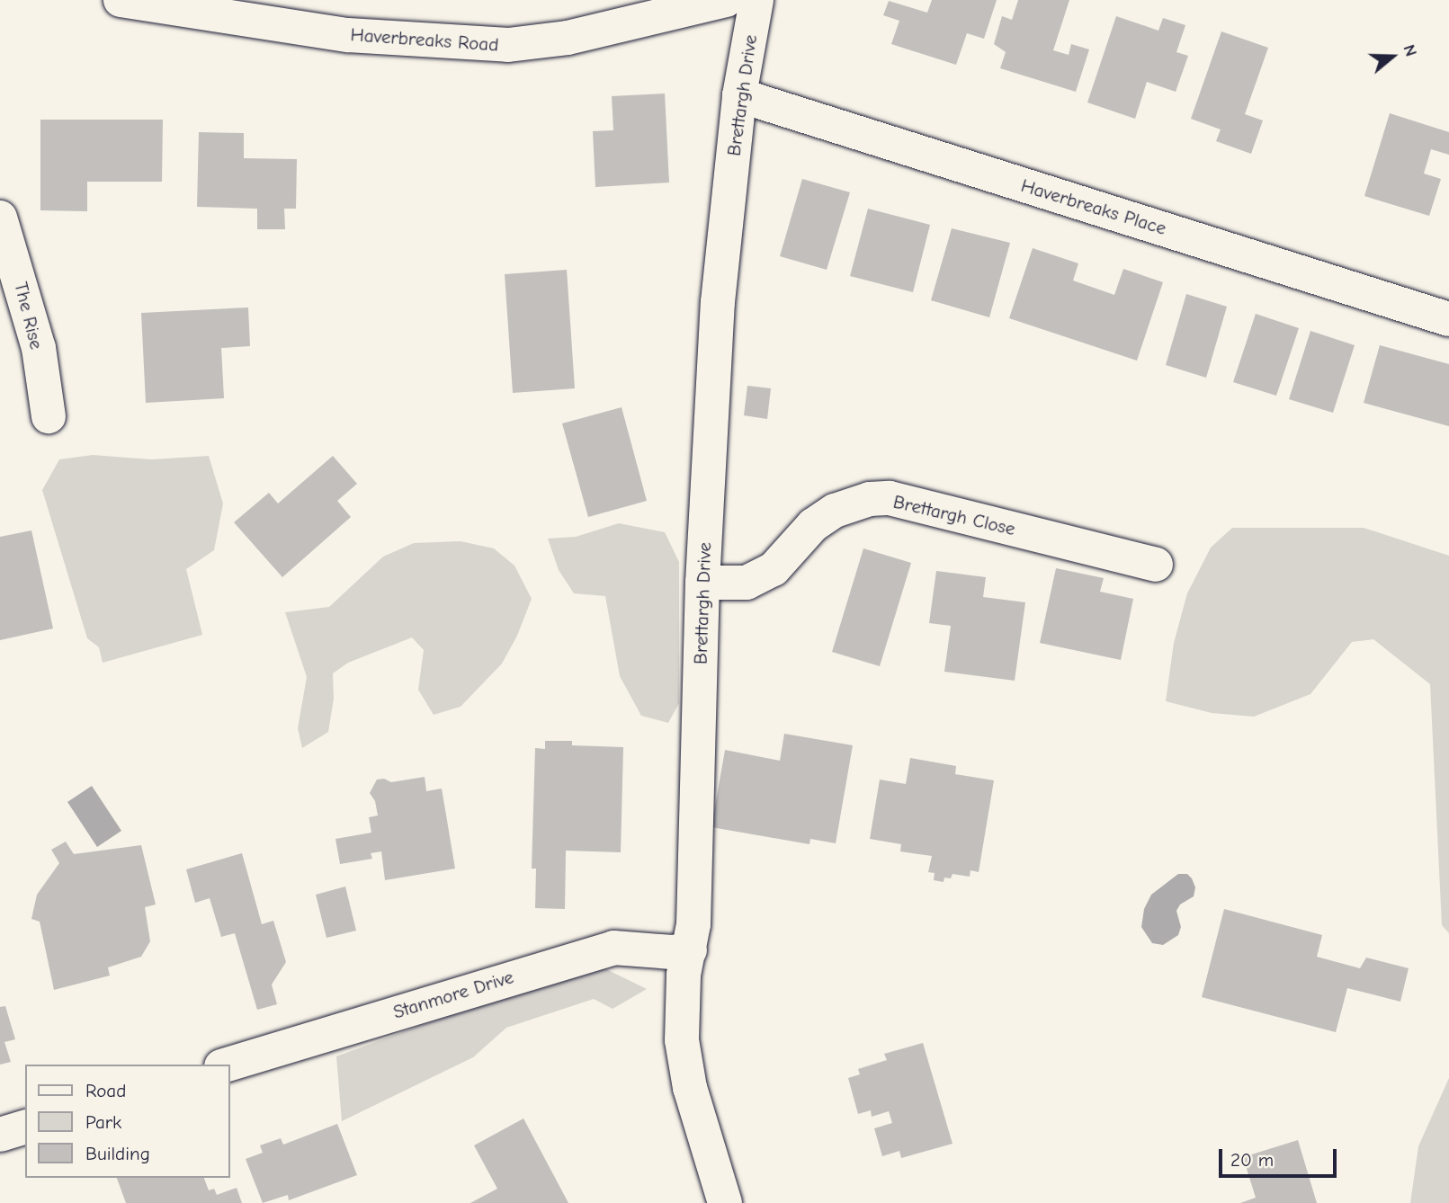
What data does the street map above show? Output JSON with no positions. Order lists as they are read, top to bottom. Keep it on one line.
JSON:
{"streets":{"street":["Haverbreaks Road","Brettargh Drive","Haverbreaks Place","The Rise","Brettargh Close","Stanmore Drive"]},"crossings":[["Brettargh Drive","Haverbreaks Place"],["Brettargh Drive","Brettargh Close"],["Brettargh Drive","Stanmore Drive"]],"legend":["Road","Park","Building"],"scale_bar":"20 m","north":"right"}
